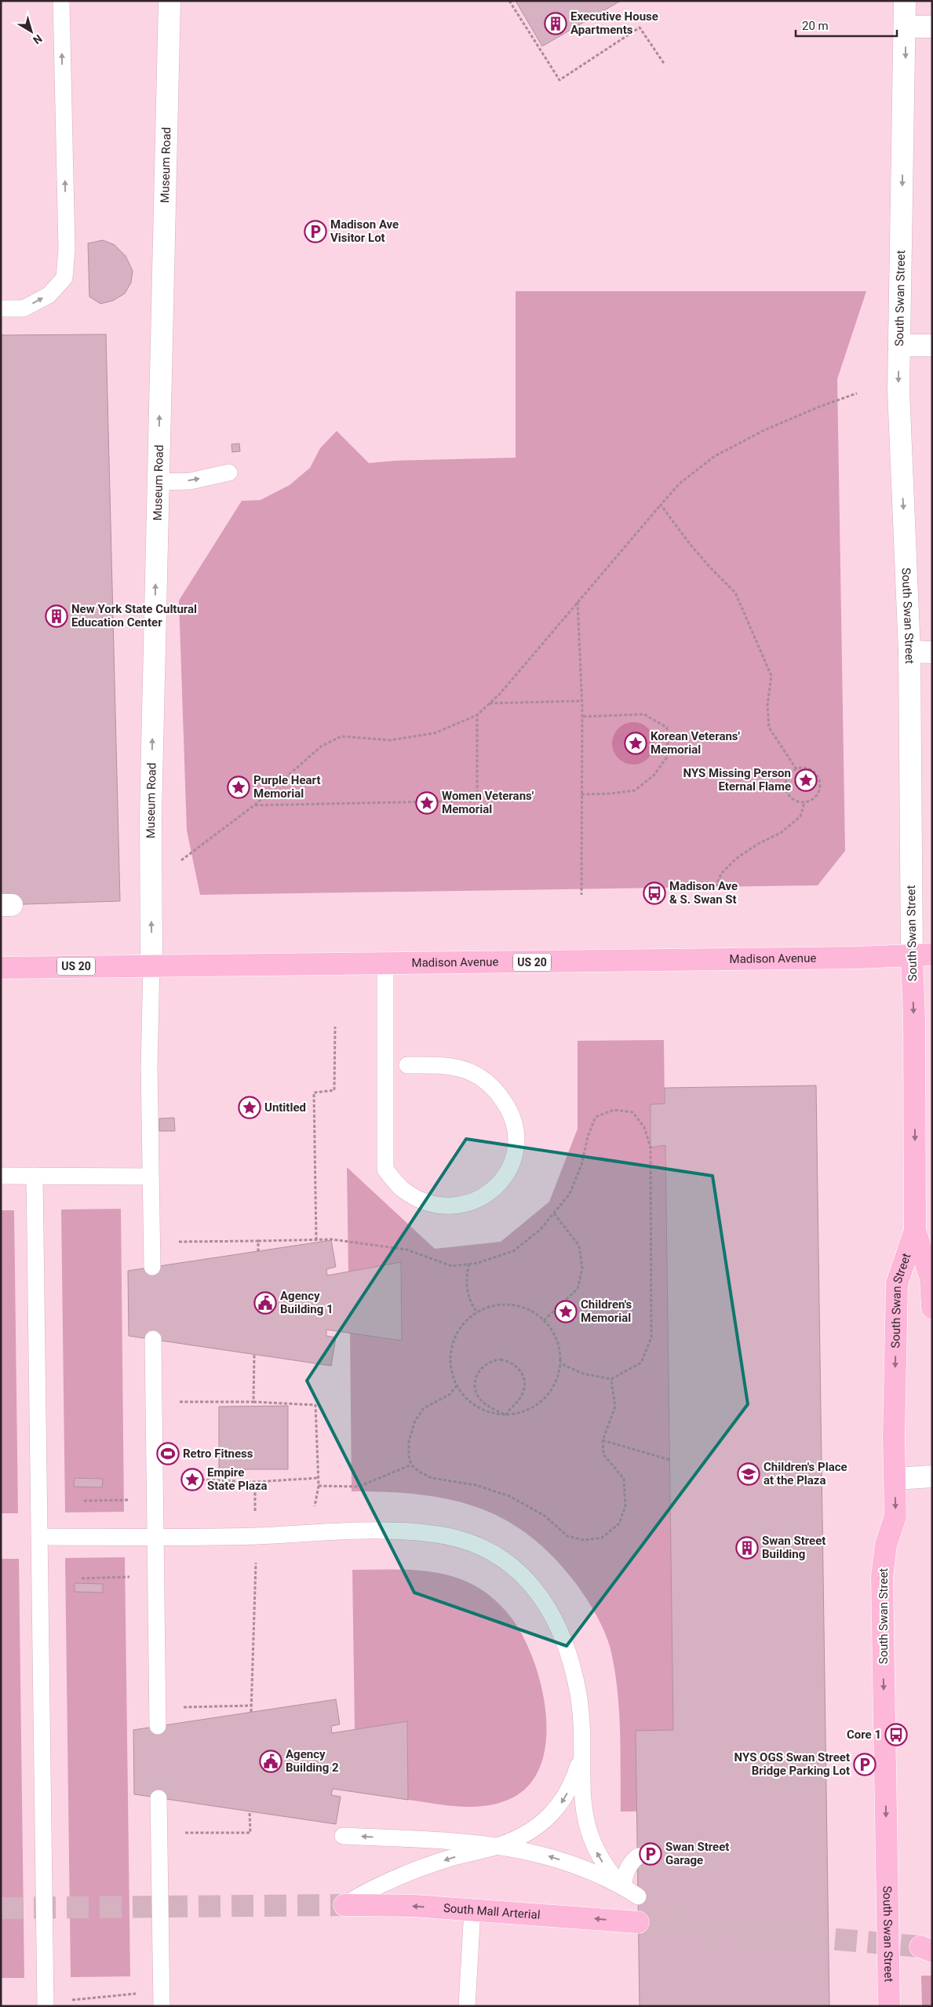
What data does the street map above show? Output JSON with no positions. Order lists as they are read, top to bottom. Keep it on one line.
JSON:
{"streets":{"main road":["South Swan Street","Madison Avenue","US 20","South Mall Arterial"],"street":["Museum Road"]},"crossings":[["Museum Road","Madison Avenue"],["South Swan Street","Madison Avenue"]],"one_way":["Museum Road","South Swan Street","South Mall Arterial"],"places":{"building":["Executive House Apartments","New York State Cultural Education Center","Swan Street Building"],"parking":["Madison Ave Visitor Lot","NYS OGS Swan Street Bridge Parking Lot","Swan Street Garage"],"place":["Korean Veterans' Memorial","NYS Missing Person Eternal Flame","Purple Heart Memorial","Women Veterans' Memorial","Untitled","Children's Memorial","Empire State Plaza"],"bus stop":["Madison Ave & S. Swan St","Core 1"],"public building":["Agency Building 1","Agency Building 2"],"sports":["Retro Fitness"],"school or university":["Children's Place at the Plaza"]},"scale_bar":"20 m","north":"bottom right"}
